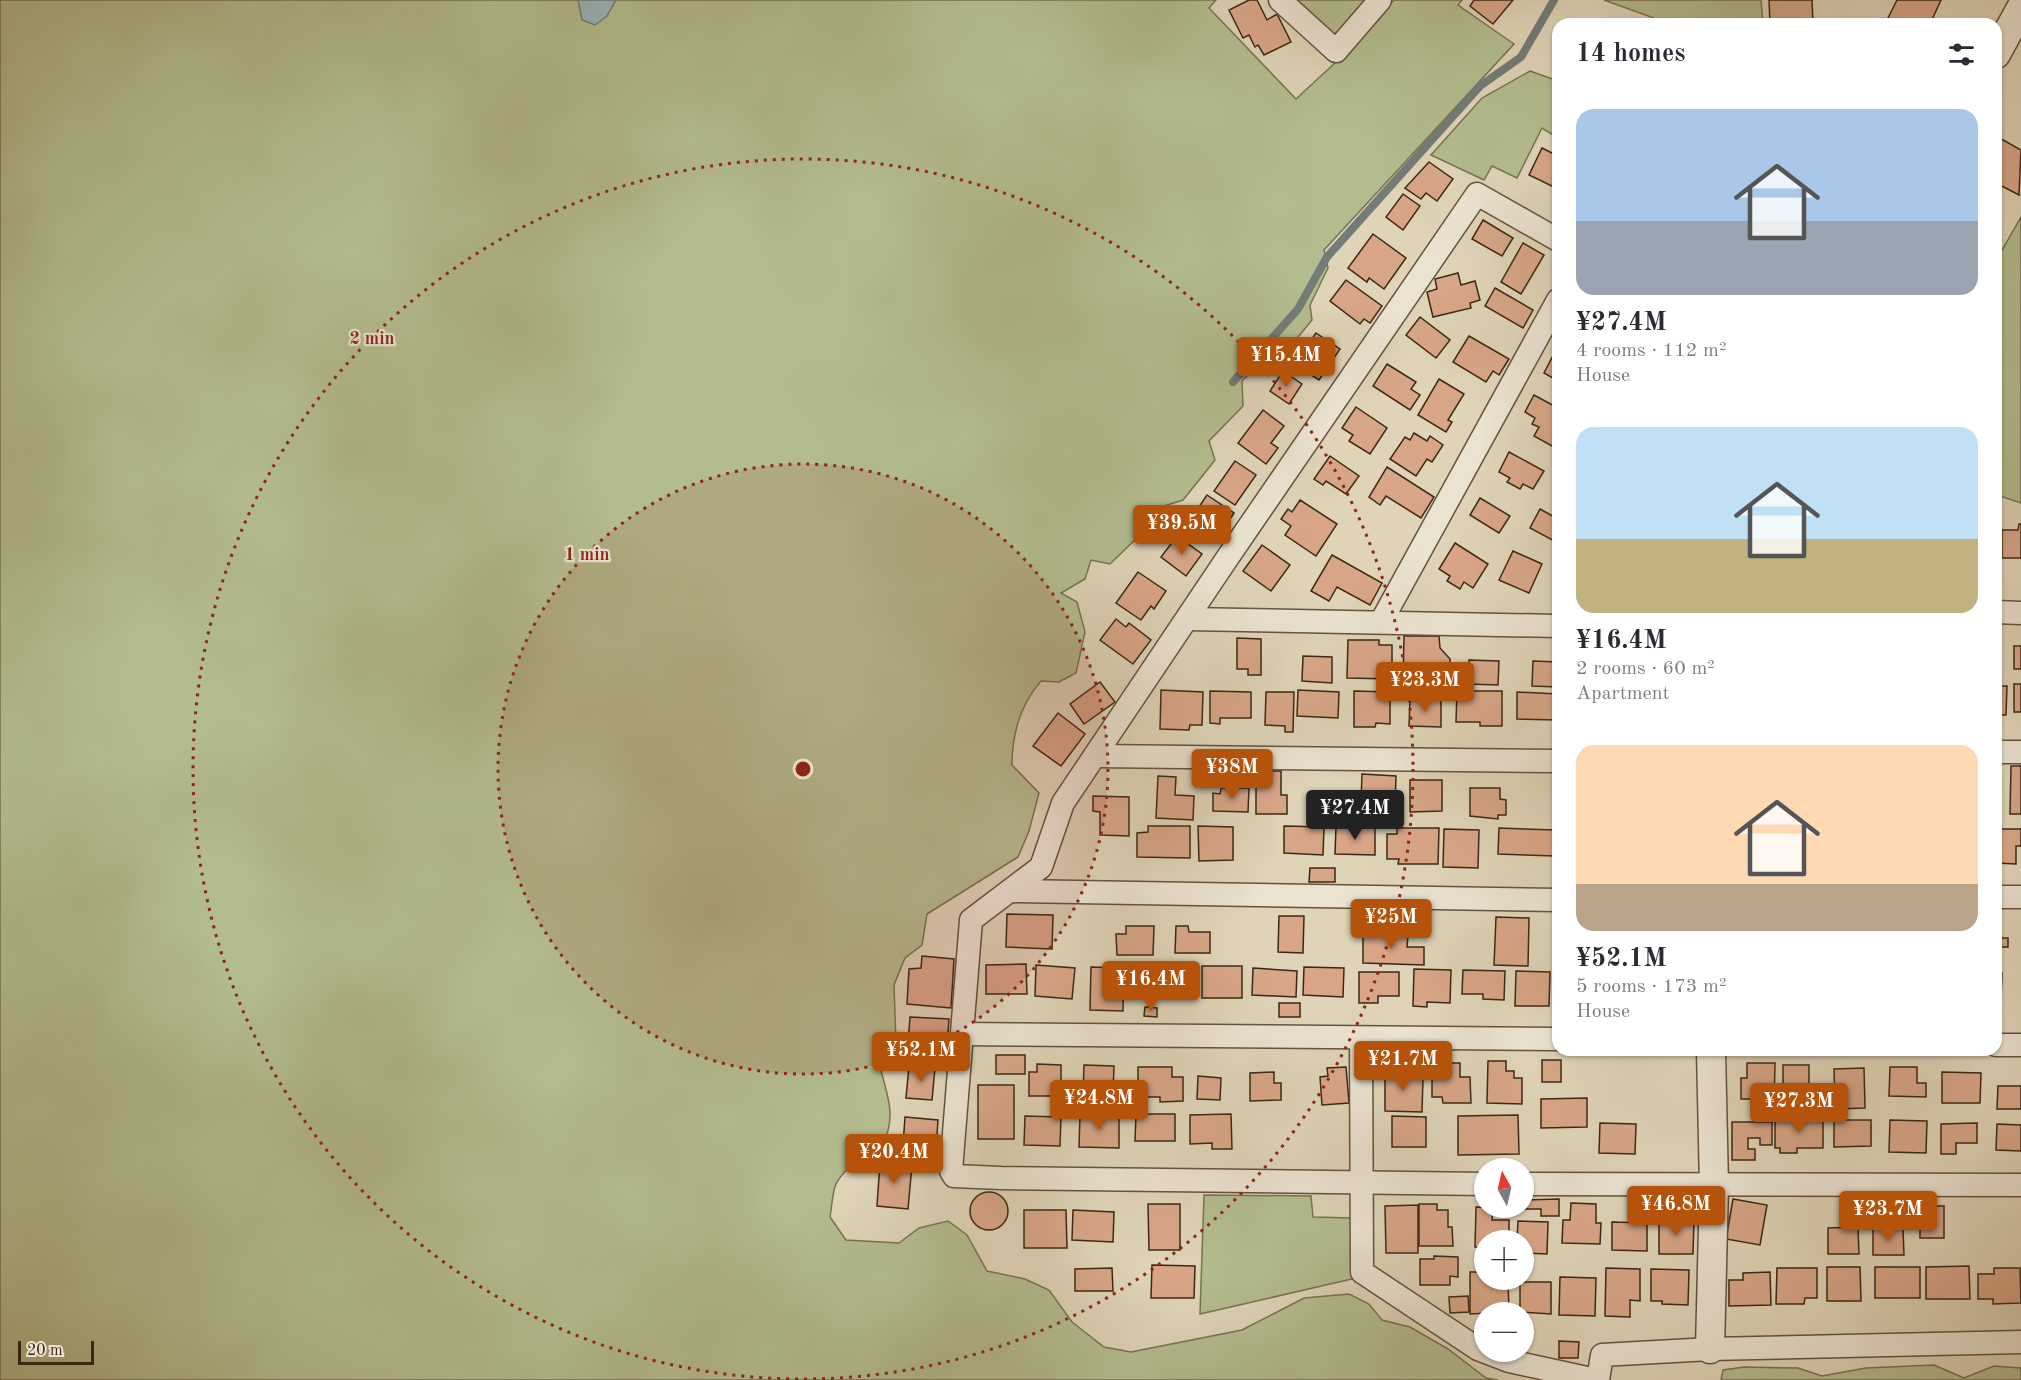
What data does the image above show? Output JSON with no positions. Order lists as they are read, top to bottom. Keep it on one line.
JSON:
{"scale_bar":"20 m","north":"top","page":{"heading":"14 homes","list":[{"name":"¥27.4M","note":"4 rooms · 112 m² · House"},{"name":"¥16.4M","note":"2 rooms · 60 m² · Apartment"},{"name":"¥52.1M","note":"5 rooms · 173 m² · House"}],"price":["¥15.4M","¥39.5M","¥23.3M","¥38M","¥27.4M","¥25M","¥16.4M","¥52.1M","¥21.7M","¥24.8M","¥27.3M","¥20.4M","¥46.8M","¥23.7M"],"map_buttons":["+","−"],"scale":"20 m"},"rings":["2 min","1 min"]}
